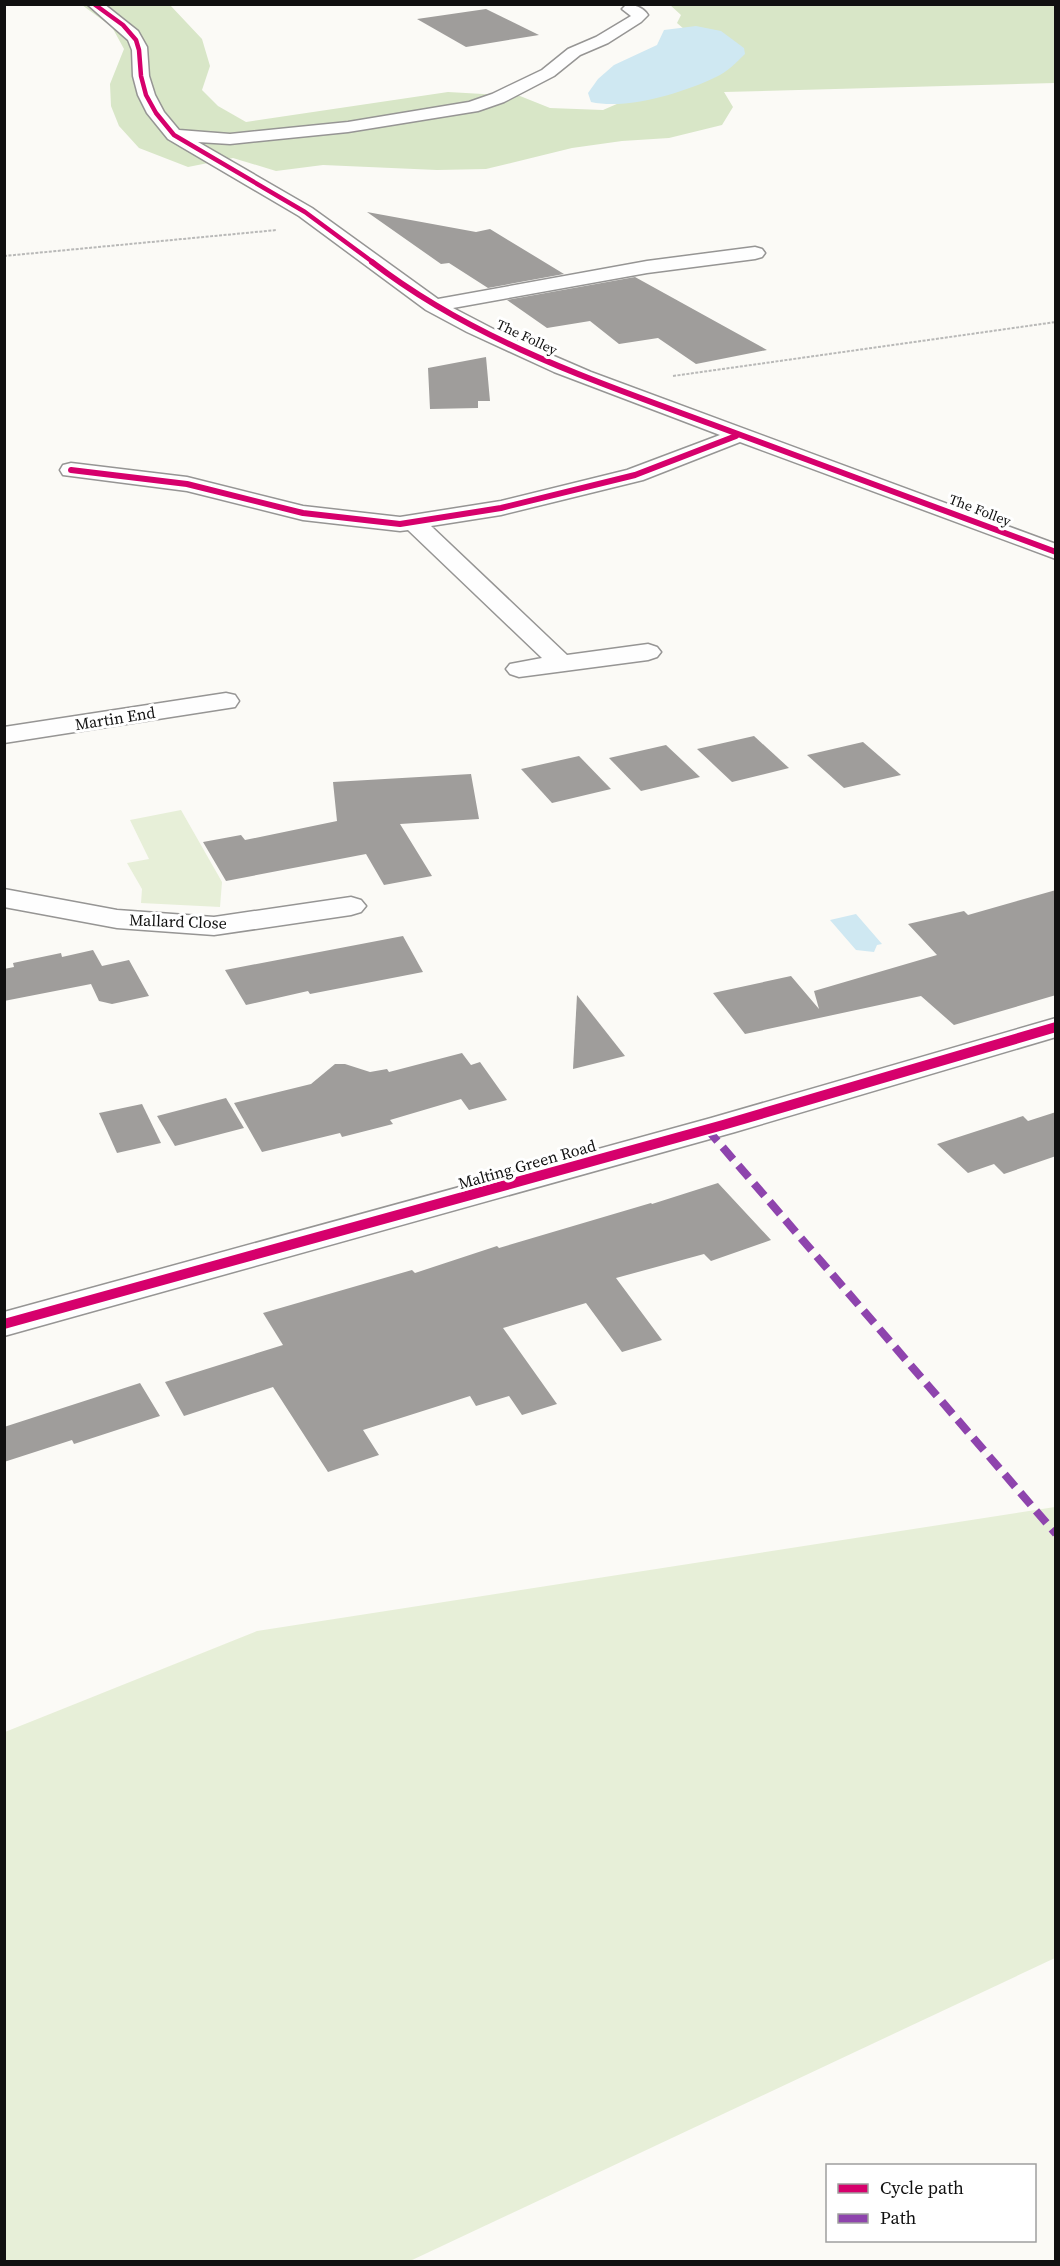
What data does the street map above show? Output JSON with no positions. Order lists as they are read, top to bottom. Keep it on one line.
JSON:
{"streets":{"street":["The Folley","Martin End","Mallard Close","Malting Green Road"]},"legend":["Cycle path","Path"]}
